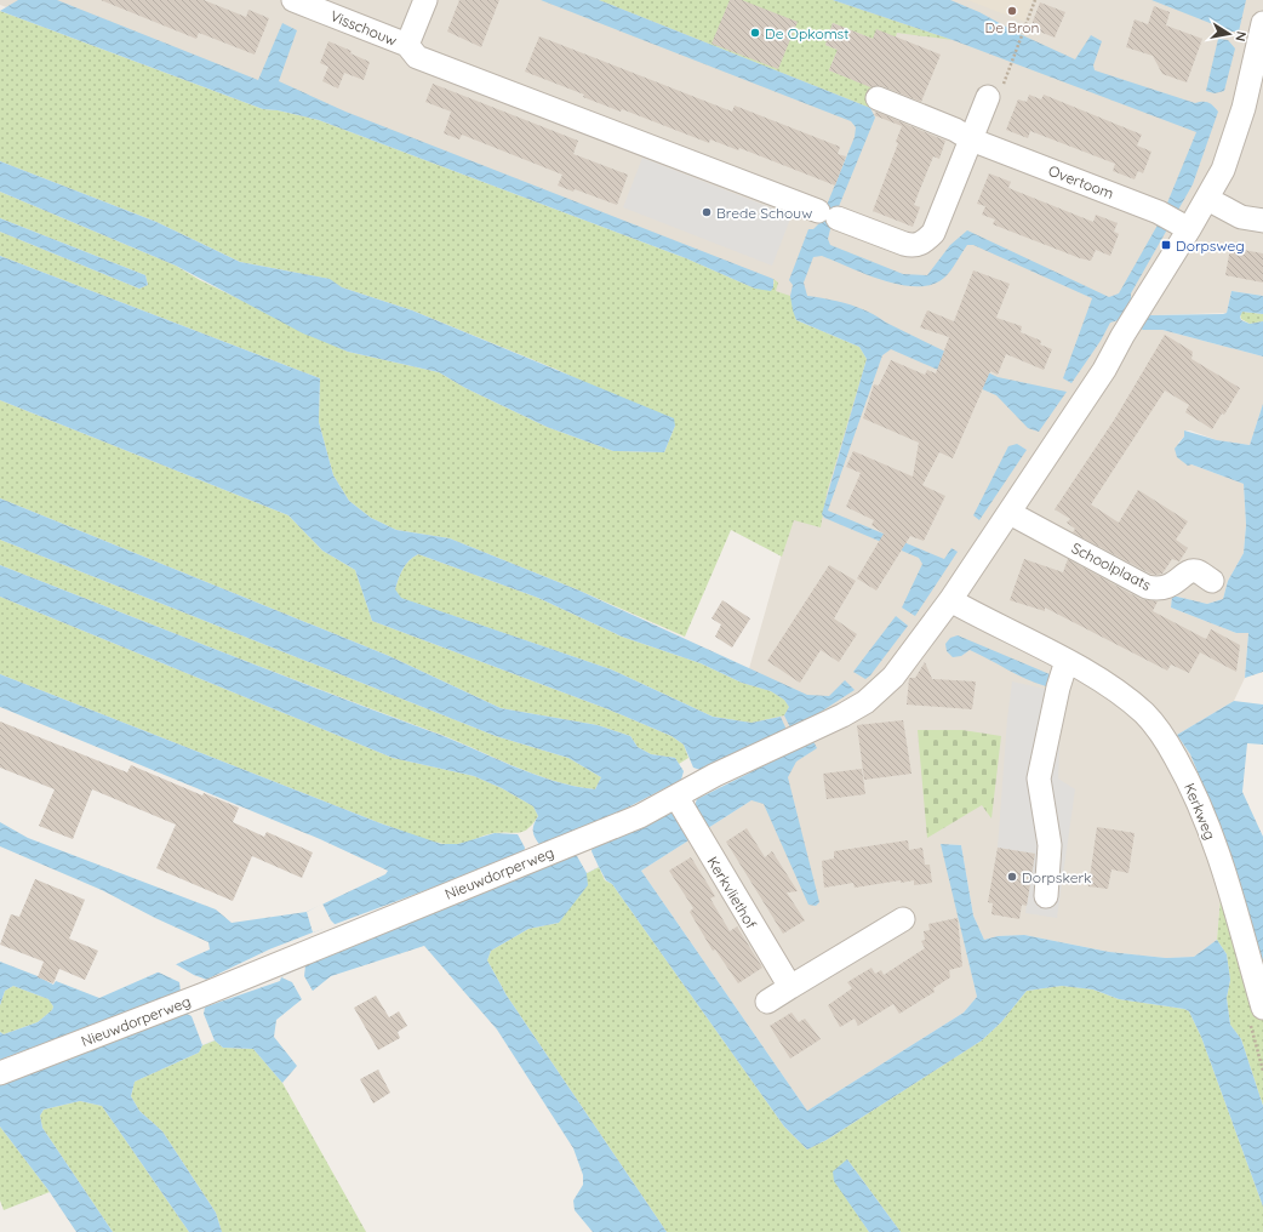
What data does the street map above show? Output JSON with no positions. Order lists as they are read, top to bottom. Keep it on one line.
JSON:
{"streets":{"street":["Visschouw","Overtoom","Schoolplaats","Kerkweg","Nieuwdorperweg","Kerkvliethof"]},"crossings":[["Kerkweg","Nieuwdorperweg"],["Nieuwdorperweg","Kerkvliethof"]],"places":{"other":["De Bron","De Opkomst","Brede Schouw","Dorpskerk"],"transit":["Dorpsweg"]},"north":"right"}
